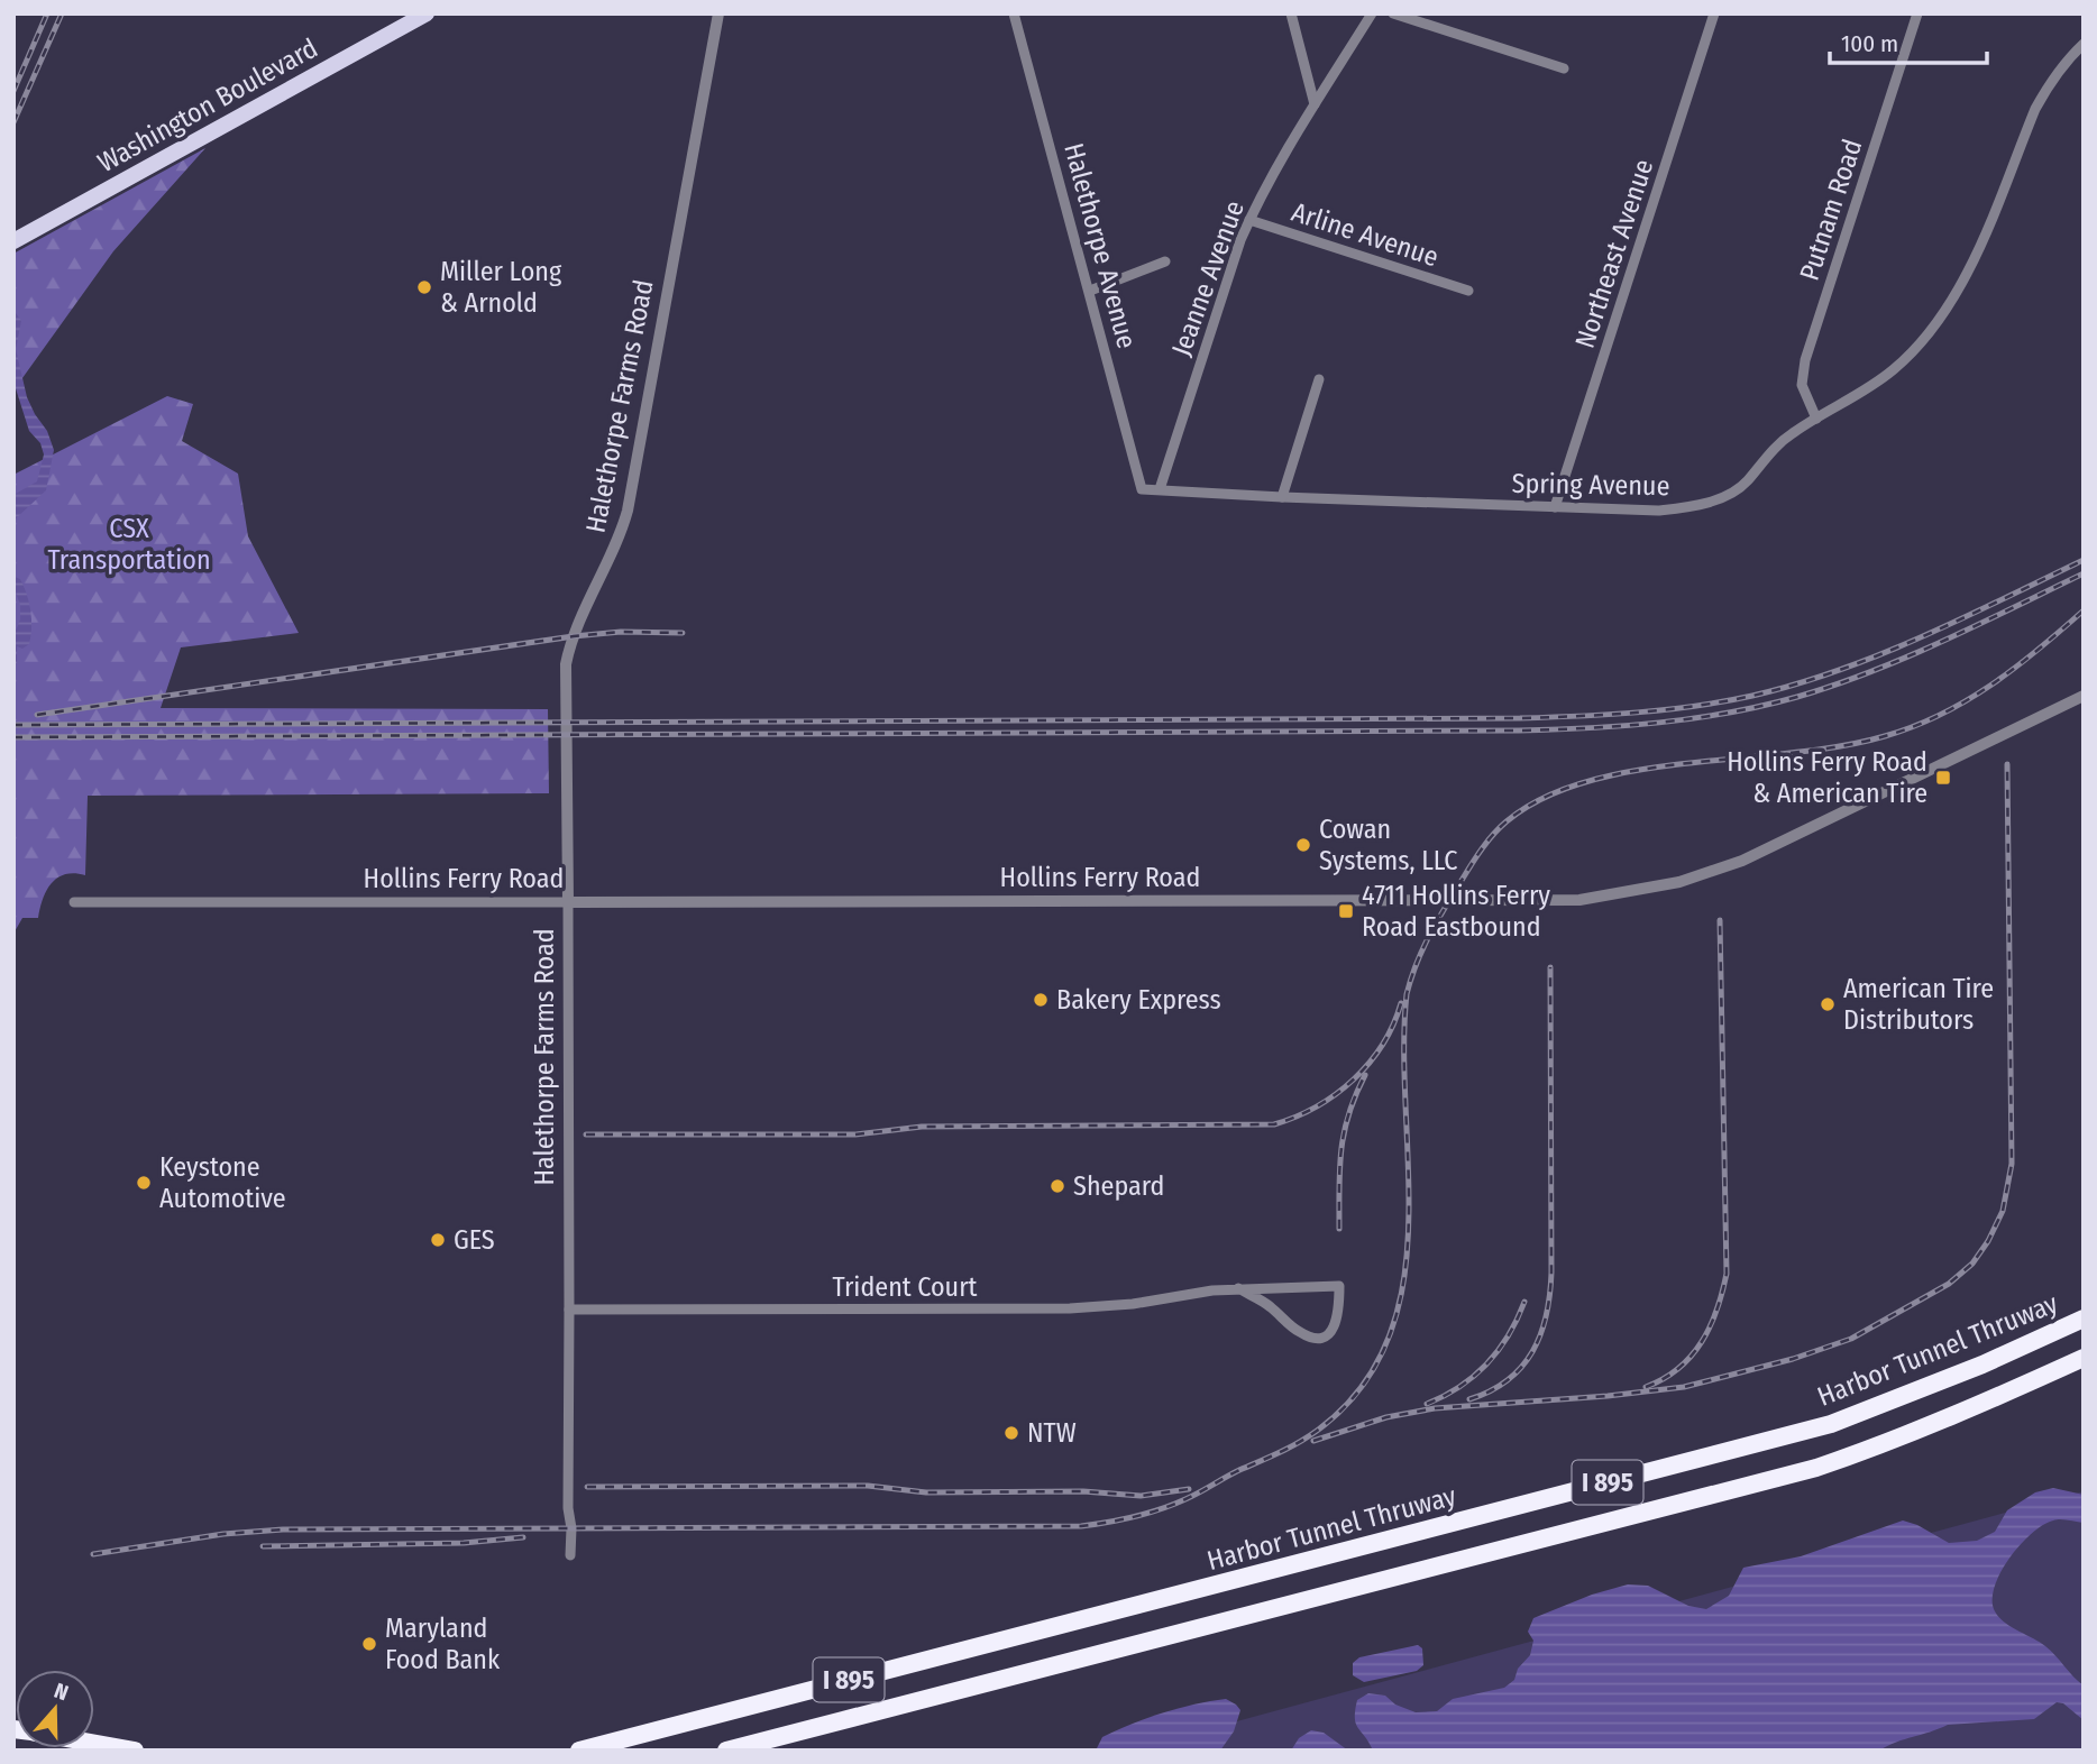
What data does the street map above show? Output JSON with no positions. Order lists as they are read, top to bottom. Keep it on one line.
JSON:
{"streets":{"highway":["Harbor Tunnel Thruway","I 895"],"main road":["Washington Boulevard"],"street":["Putnam Road","Arline Avenue","Halethorpe Avenue","Northeast Avenue","Jeanne Avenue","Halethorpe Farms Road","Spring Avenue","Hollins Ferry Road","Trident Court"]},"crossings":[["Putnam Road","Spring Avenue"],["Arline Avenue","Jeanne Avenue"],["Halethorpe Avenue","Spring Avenue"],["Northeast Avenue","Spring Avenue"],["Jeanne Avenue","Spring Avenue"],["Halethorpe Farms Road","Hollins Ferry Road"],["Halethorpe Farms Road","Trident Court"]],"parks":["CSX Transportation"],"places":{"other":["Miller Long & Arnold","Cowan Systems, LLC","Bakery Express","American Tire Distributors","Keystone Automotive","Shepard","GES","NTW","Maryland Food Bank"],"transit":["Hollins Ferry Road & American Tire","4711 Hollins Ferry Road Eastbound"]},"scale_bar":"100 m","north":"top"}
